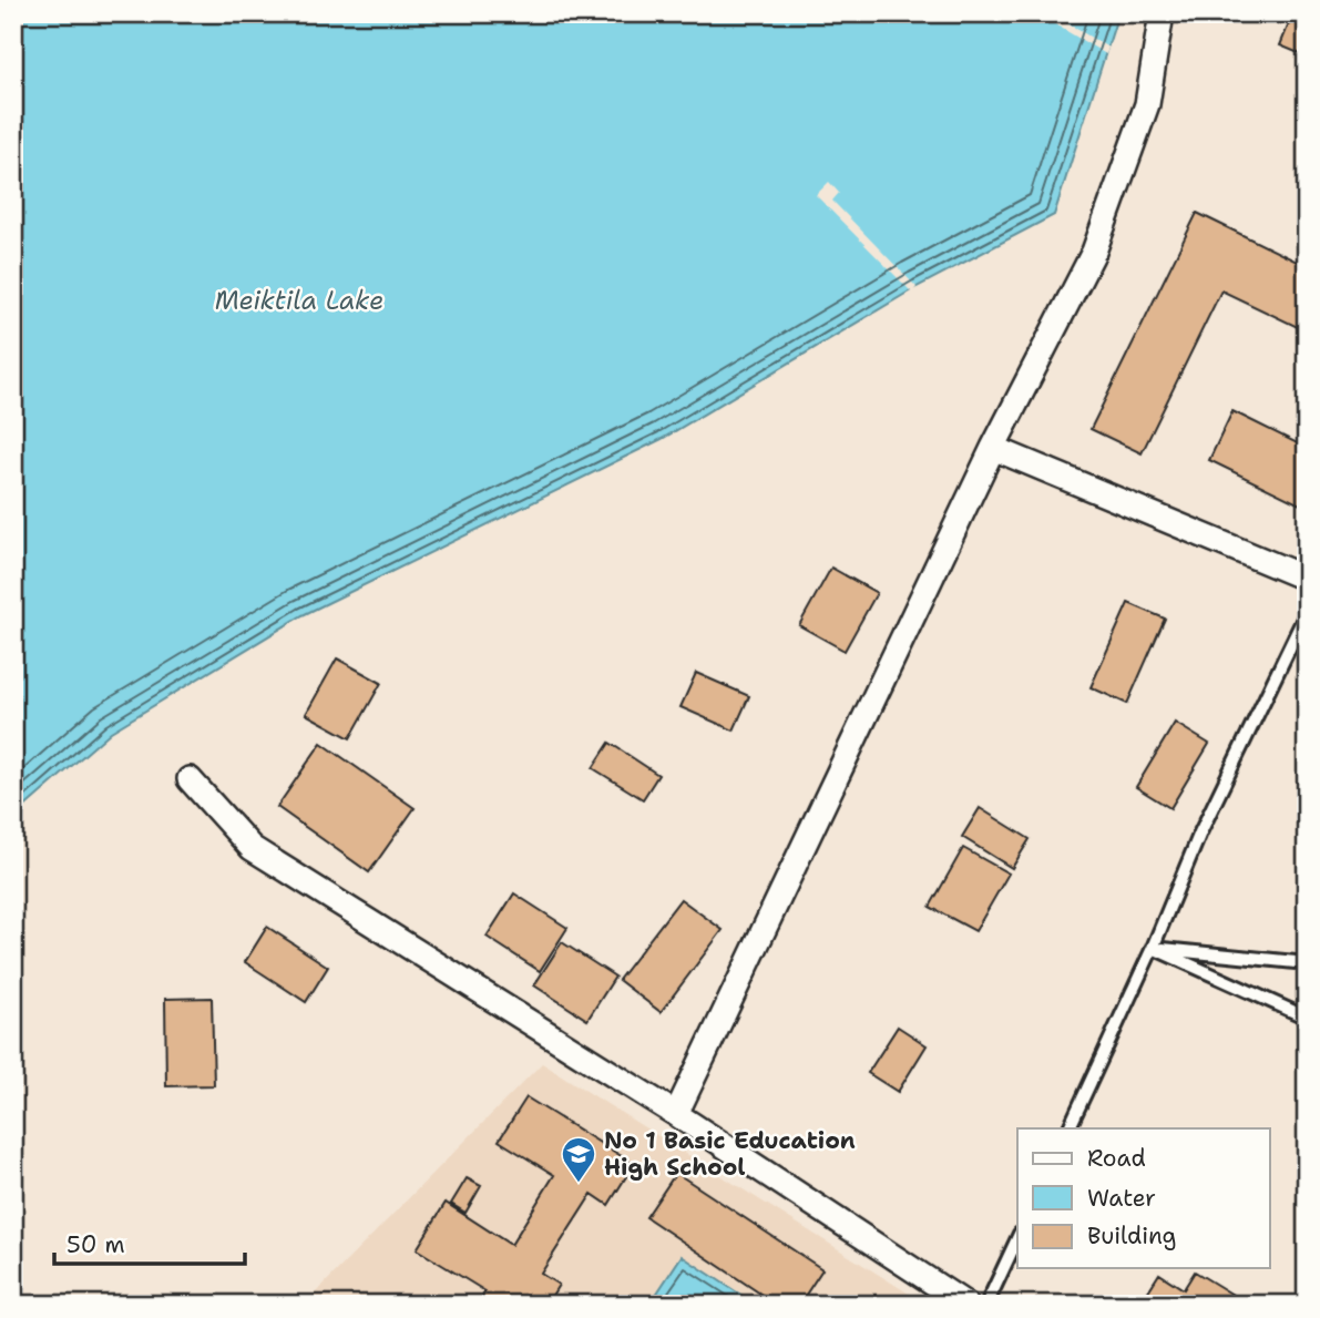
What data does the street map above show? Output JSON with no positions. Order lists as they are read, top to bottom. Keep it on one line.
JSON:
{"water":["Meiktila Lake"],"places":{"school or university":["No 1 Basic Education High School"]},"legend":["Road","Water","Building"],"scale_bar":"50 m"}
